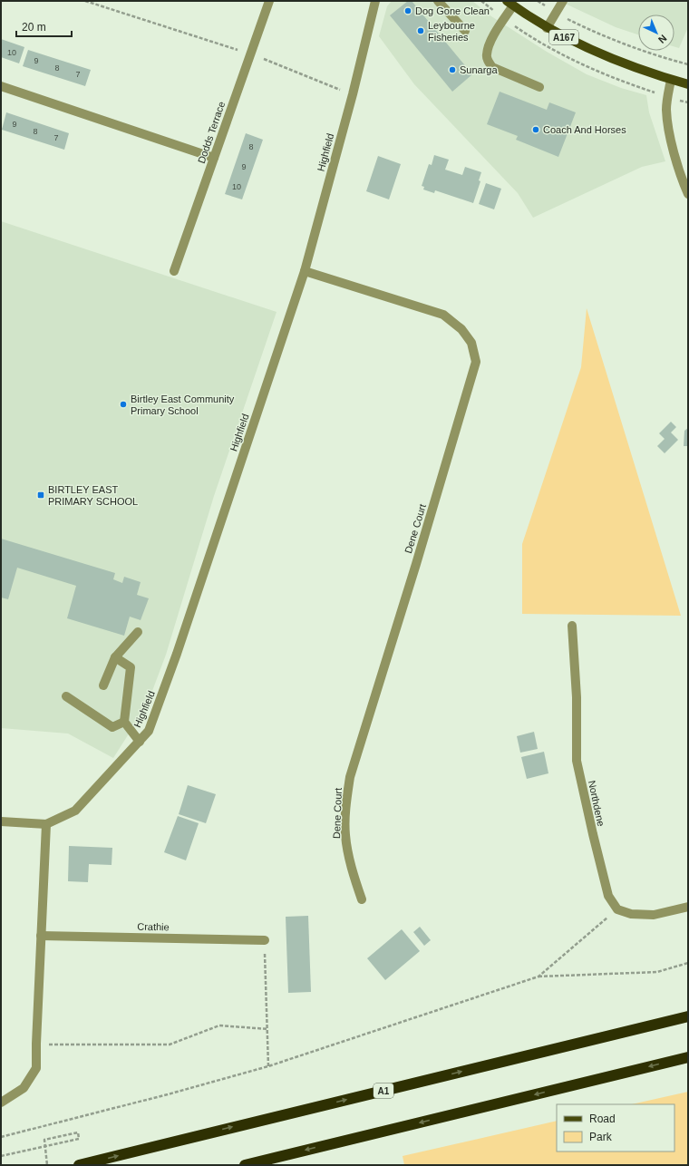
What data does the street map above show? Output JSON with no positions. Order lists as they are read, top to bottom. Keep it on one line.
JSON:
{"streets":{"highway":["A1"],"main road":["A167"],"street":["Dodds Terrace","Highfield","Dene Court","Northdene","Crathie"]},"crossings":[["Highfield","Dene Court"]],"places":{"other":["Dog Gone Clean","Leybourne Fisheries","Sunarga","Coach And Horses","Birtley East Community Primary School"],"transit":["BIRTLEY EAST PRIMARY SCHOOL"]},"house_numbers":["10","9","8","7","9","8","7","8","9","10"],"legend":["Road","Park"],"scale_bar":"20 m","north":"bottom right"}
